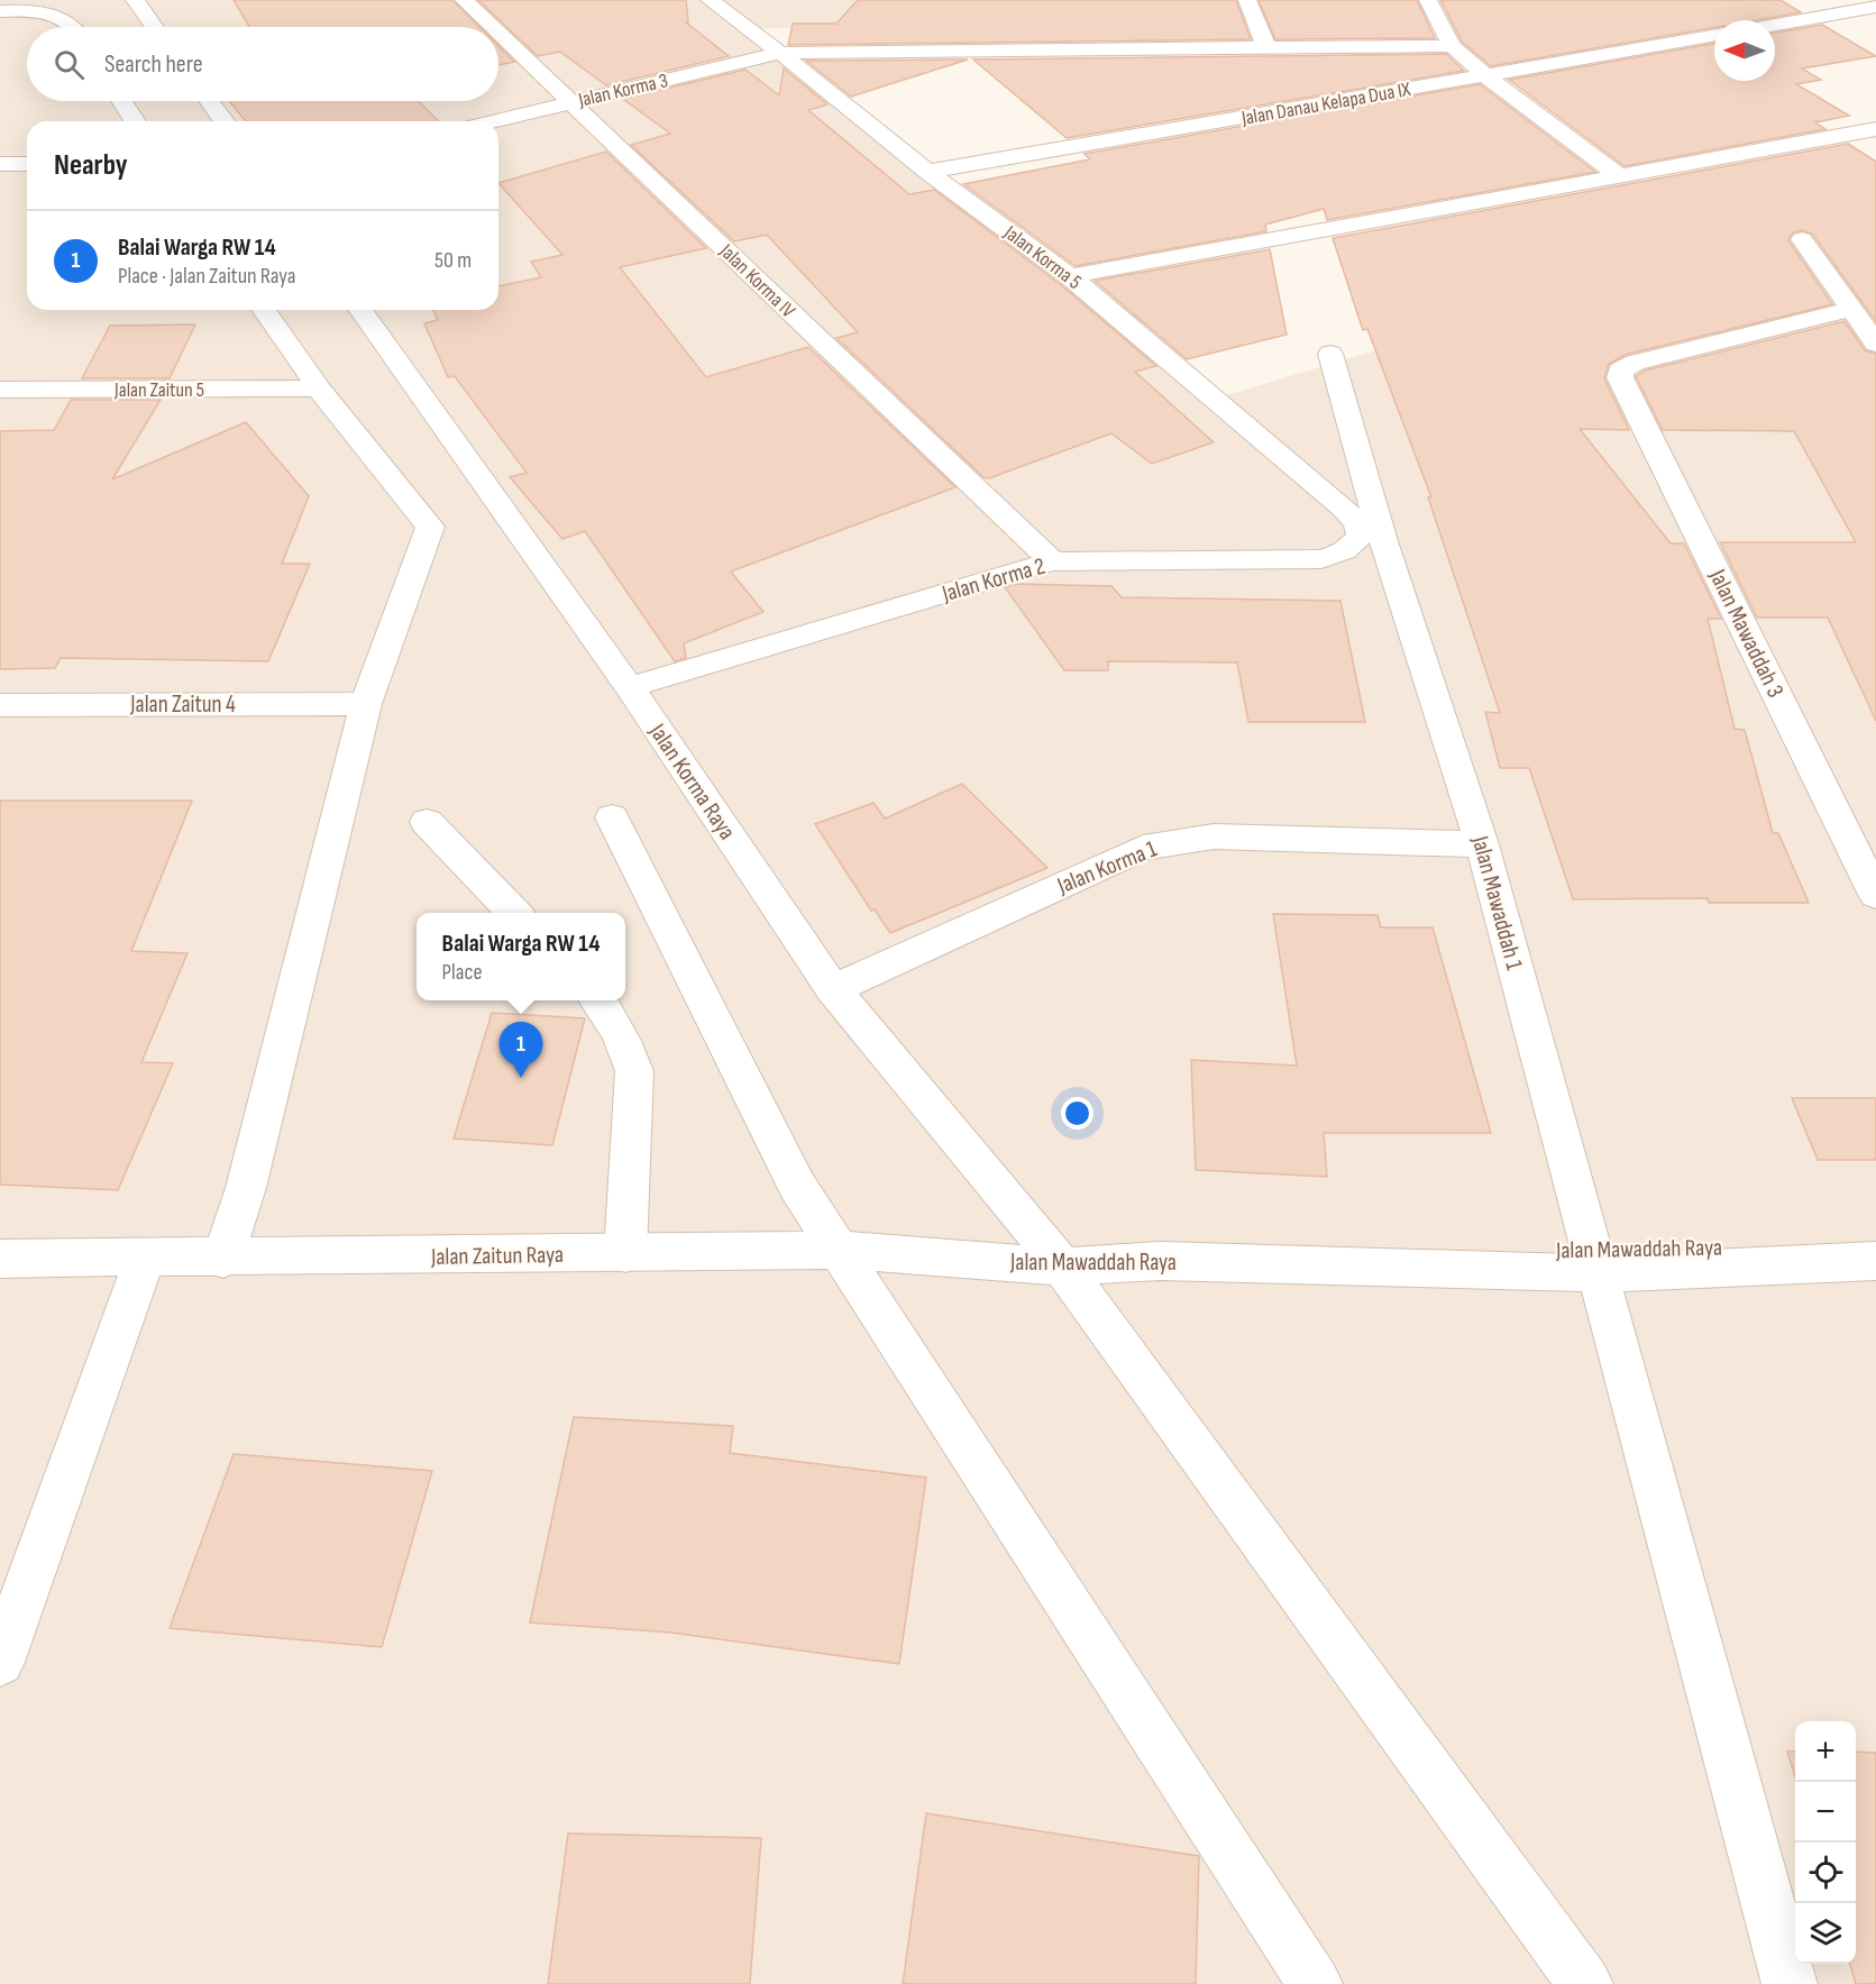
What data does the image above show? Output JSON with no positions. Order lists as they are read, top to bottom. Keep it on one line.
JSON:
{"streets":{"street":["Jalan Korma 3","Jalan Danau Kelapa Dua IX","Jalan Korma 5","Jalan Korma IV","Jalan Zaitun 5","Jalan Korma 2","Jalan Mawaddah 3","Jalan Zaitun 4","Jalan Korma Raya","Jalan Korma 1","Jalan Mawaddah 1","Jalan Mawaddah Raya","Jalan Zaitun Raya"]},"crossings":[["Jalan Korma 3","Jalan Korma 5"],["Jalan Korma 3","Jalan Korma IV"],["Jalan Danau Kelapa Dua IX","Jalan Korma 5"],["Jalan Korma 5","Jalan Korma 2"],["Jalan Korma 5","Jalan Mawaddah 1"],["Jalan Korma IV","Jalan Korma 2"],["Jalan Korma 2","Jalan Korma Raya"],["Jalan Korma 2","Jalan Mawaddah 1"],["Jalan Korma Raya","Jalan Korma 1"],["Jalan Korma Raya","Jalan Mawaddah Raya"],["Jalan Korma 1","Jalan Mawaddah 1"],["Jalan Mawaddah 1","Jalan Mawaddah Raya"],["Jalan Mawaddah Raya","Jalan Zaitun Raya"]],"north":"left","page":{"search":"Search here","heading":"Nearby","list":[{"mark":"1","name":"Balai Warga RW 14","note":"Place · Jalan Zaitun Raya","value":"50 m"}],"popup":["Balai Warga RW 14","Place"],"pins":"1","map_buttons":["+","−"]}}
